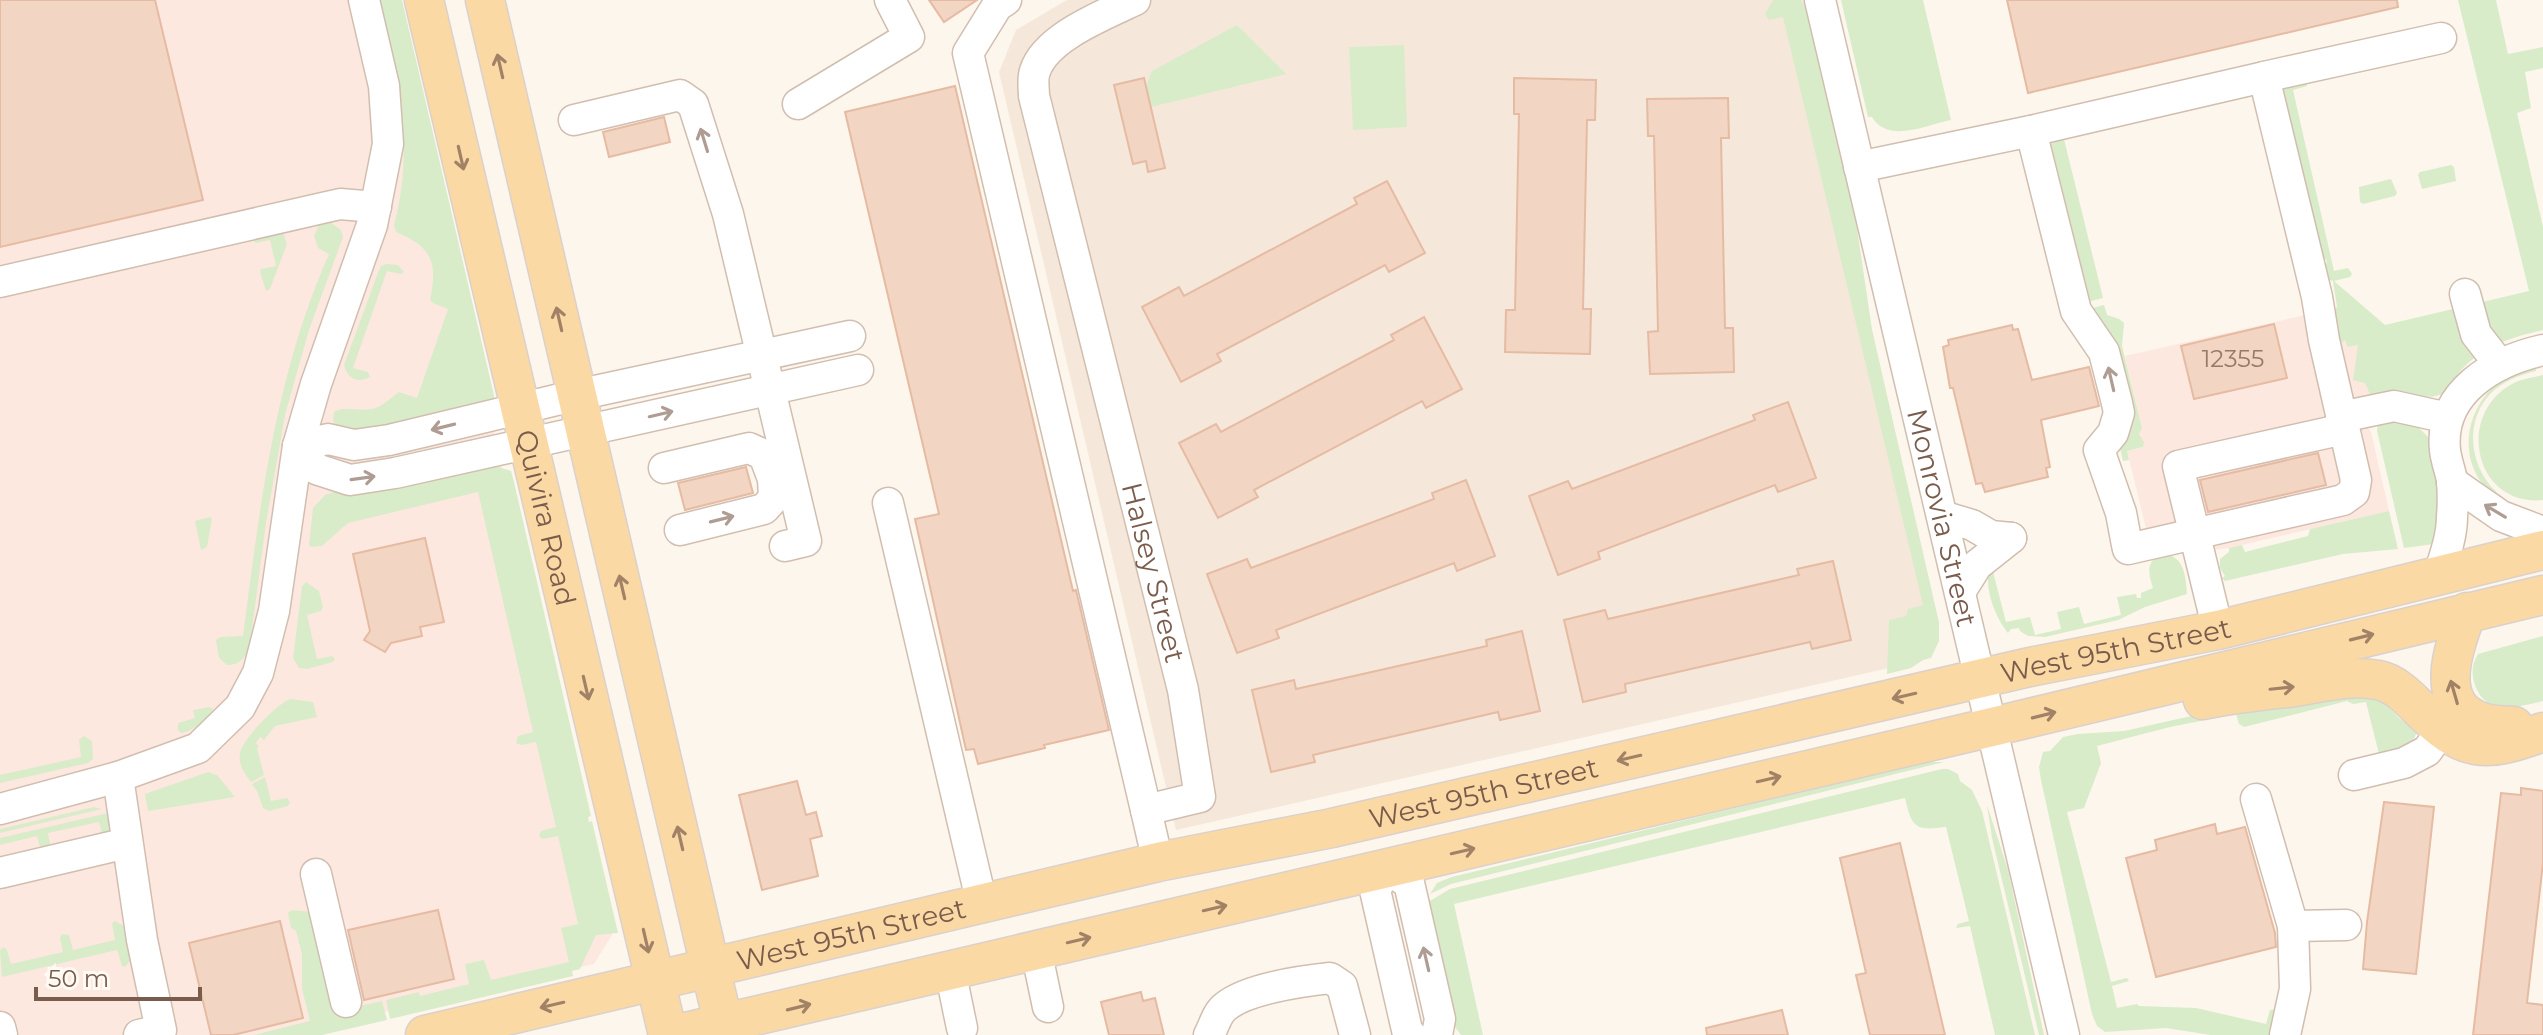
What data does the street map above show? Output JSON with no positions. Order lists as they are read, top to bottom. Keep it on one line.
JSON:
{"streets":{"main road":["Quivira Road","West 95th Street"],"street":["Monrovia Street","Halsey Street"]},"crossings":[["Quivira Road","West 95th Street"],["Monrovia Street","West 95th Street"]],"house_numbers":["12355"],"scale_bar":"50 m"}
